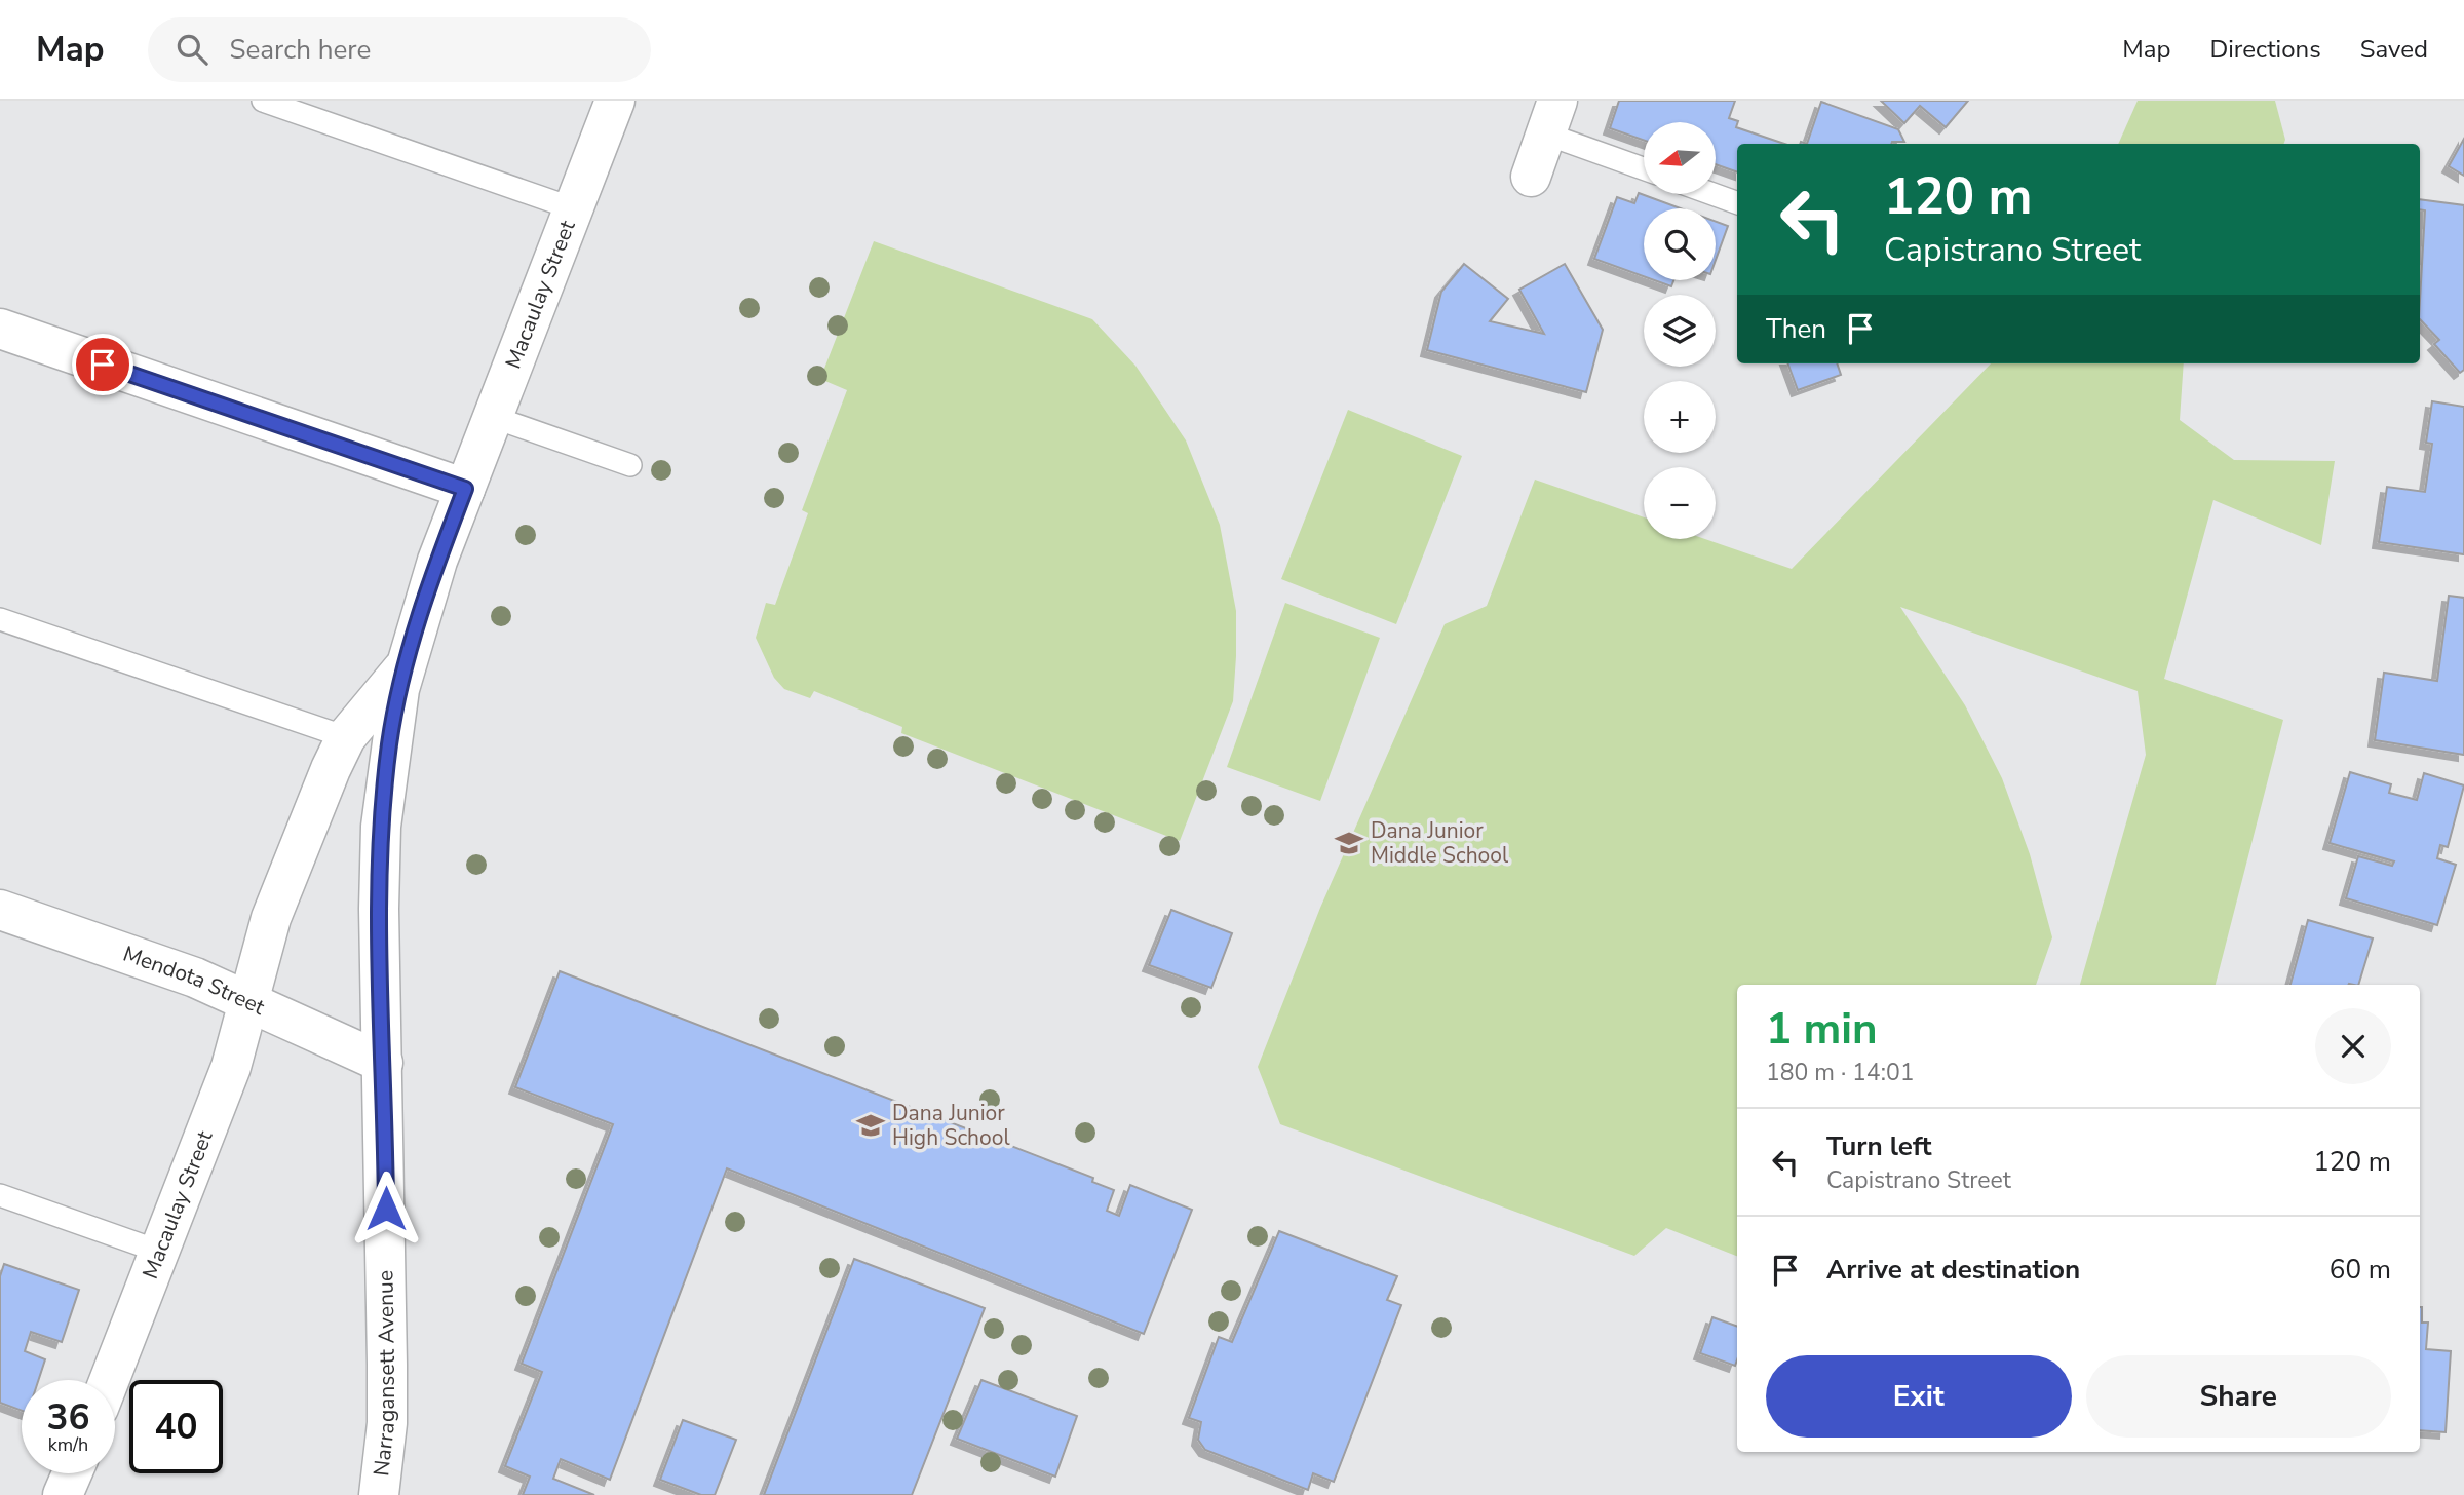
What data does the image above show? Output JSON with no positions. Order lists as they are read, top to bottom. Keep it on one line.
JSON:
{"streets":{"street":["Macaulay Street","Mendota Street","Narragansett Avenue"]},"crossings":[["Macaulay Street","Mendota Street"],["Macaulay Street","Narragansett Avenue"],["Mendota Street","Narragansett Avenue"]],"places":{"school or university":["Dana Junior Middle School","Dana Junior High School"]},"north":"left","page":{"header":"Map","search":"Search here","nav":["Map","Directions","Saved"],"map_buttons":["+","−"],"turn":["120 m","Capistrano Street"],"then":"Then","heading":["1 min","180 m · 14:01"],"list":[{"name":"Turn left","note":"Capistrano Street","value":"120 m"},{"name":"Arrive at destination","value":"60 m"}],"buttons":["Exit","Share"],"speed":"36 km/h","limit":"40"}}
